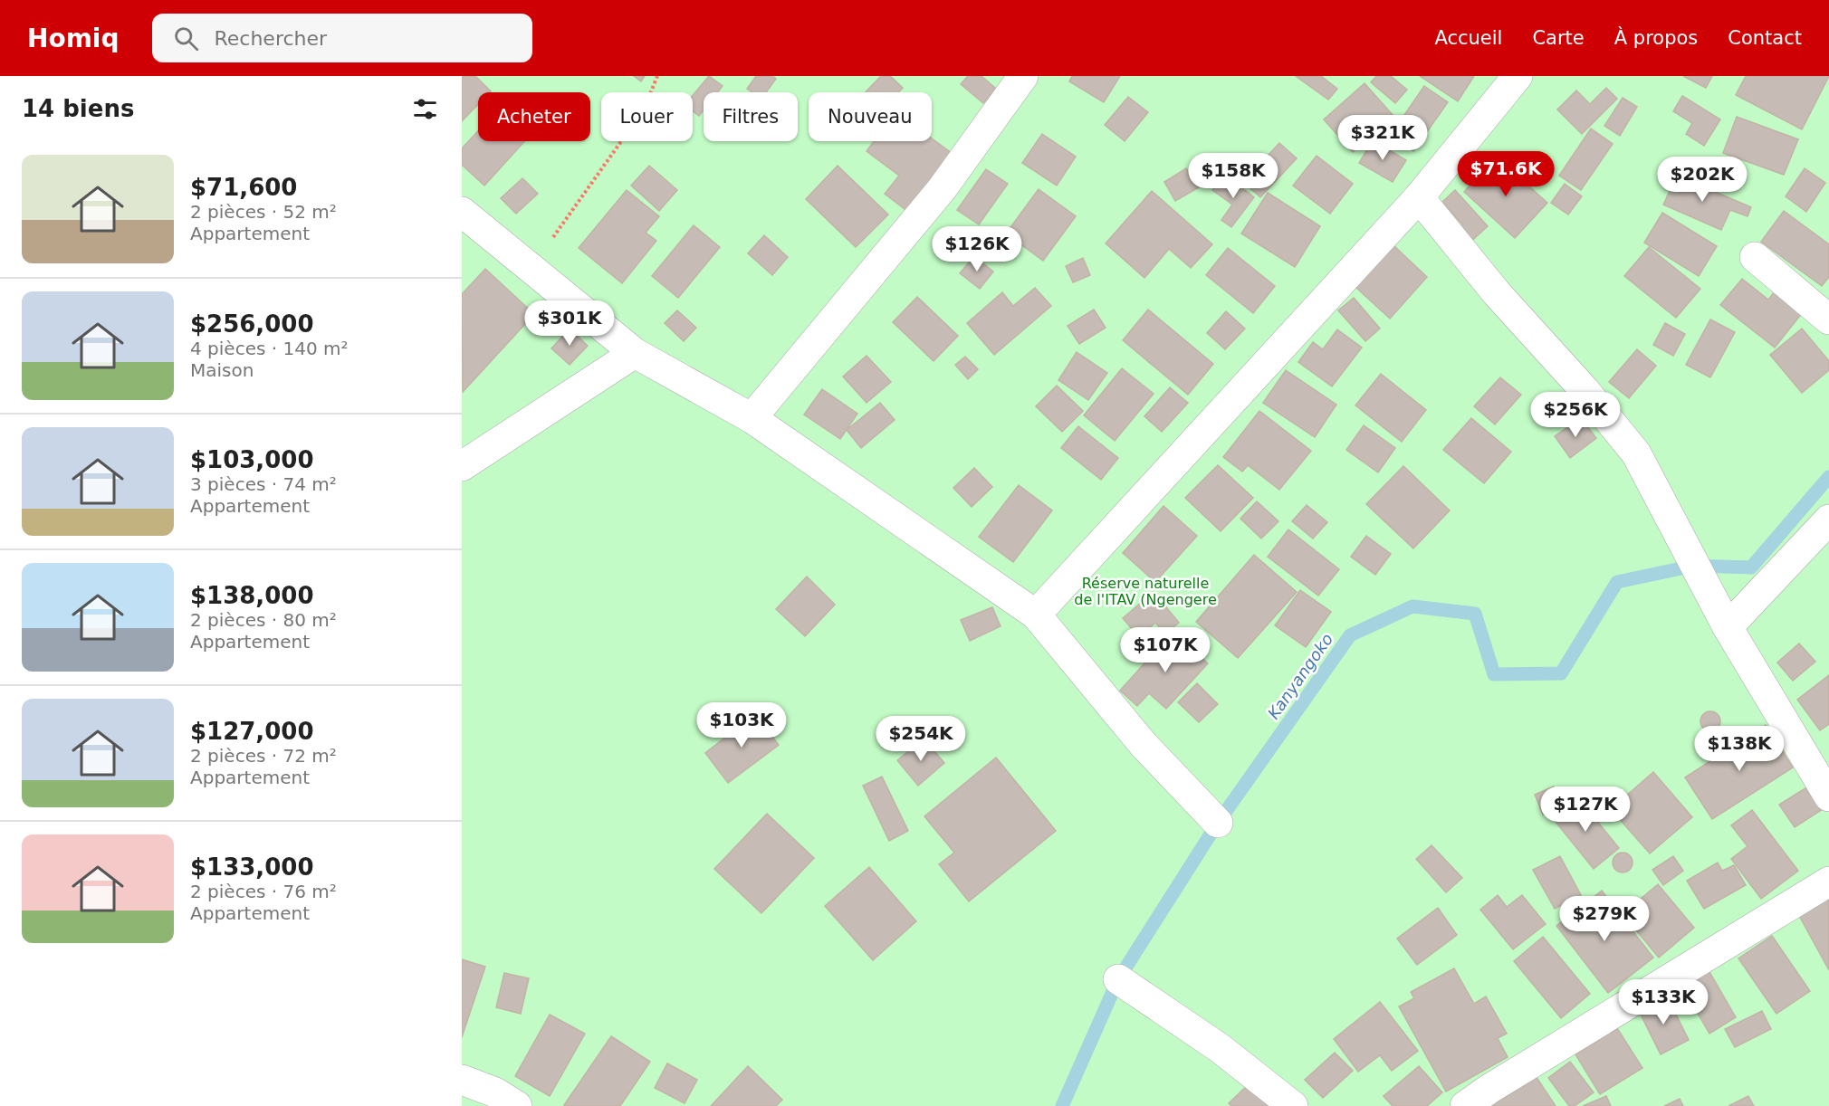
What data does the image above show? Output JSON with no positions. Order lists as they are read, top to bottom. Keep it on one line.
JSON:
{"water":["Kanyangoko"],"parks":["Réserve naturelle de l'ITAV (Ngengere"],"page":{"header":"Homiq","search":"Rechercher","nav":["Accueil","Carte","À propos","Contact"],"heading":"14 biens","chip":["Acheter","Louer","Filtres","Nouveau"],"price":["$321K","$71.6K","$158K","$202K","$126K","$301K","$256K","$107K","$103K","$254K","$138K","$127K","$279K","$133K"],"list":[{"name":"$71,600","note":"2 pièces · 52 m² · Appartement"},{"name":"$256,000","note":"4 pièces · 140 m² · Maison"},{"name":"$103,000","note":"3 pièces · 74 m² · Appartement"},{"name":"$138,000","note":"2 pièces · 80 m² · Appartement"},{"name":"$127,000","note":"2 pièces · 72 m² · Appartement"},{"name":"$133,000","note":"2 pièces · 76 m² · Appartement"}]}}
